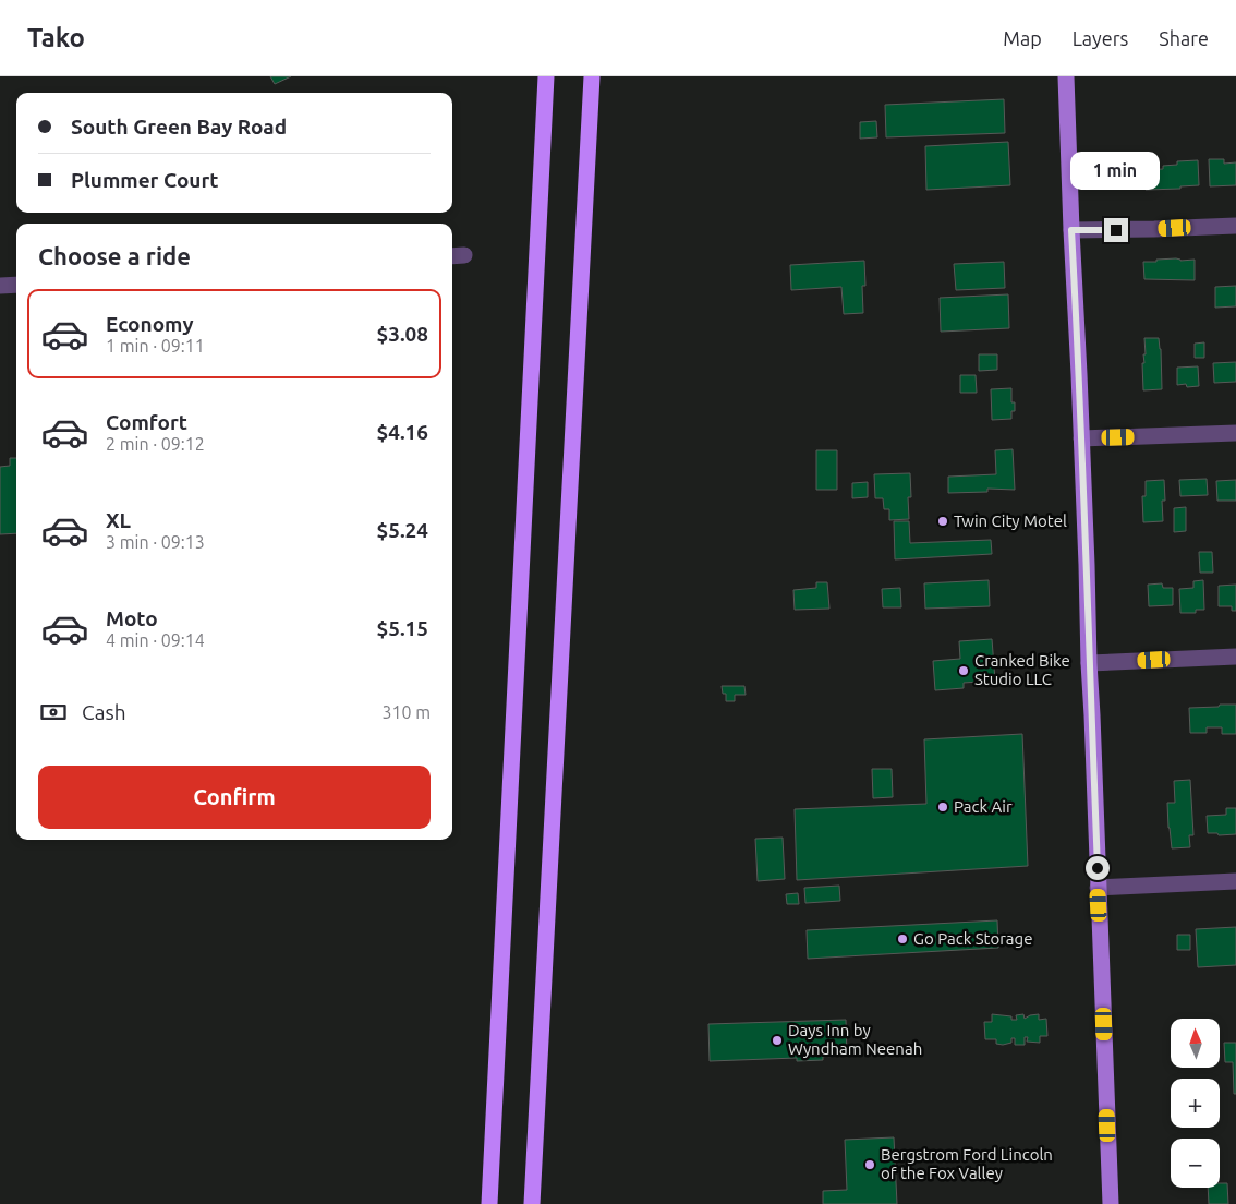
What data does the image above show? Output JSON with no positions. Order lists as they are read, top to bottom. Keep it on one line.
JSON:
{"places":["Twin City Motel","Cranked Bike Studio LLC","Pack Air","Go Pack Storage","Days Inn by Wyndham Neenah","Bergstrom Ford Lincoln of the Fox Valley"],"north":"top","page":{"header":"Tako","nav":["Map","Layers","Share"],"banner":["South Green Bay Road","Plummer Court"],"bubble":"1 min","heading":"Choose a ride","list":[{"name":"Economy","note":"1 min · 09:11","value":"$3.08"},{"name":"Comfort","note":"2 min · 09:12","value":"$4.16"},{"name":"XL","note":"3 min · 09:13","value":"$5.24"},{"name":"Moto","note":"4 min · 09:14","value":"$5.15"}],"pay":["Cash","310 m"],"buttons":"Confirm","map_buttons":["+","−"]}}
